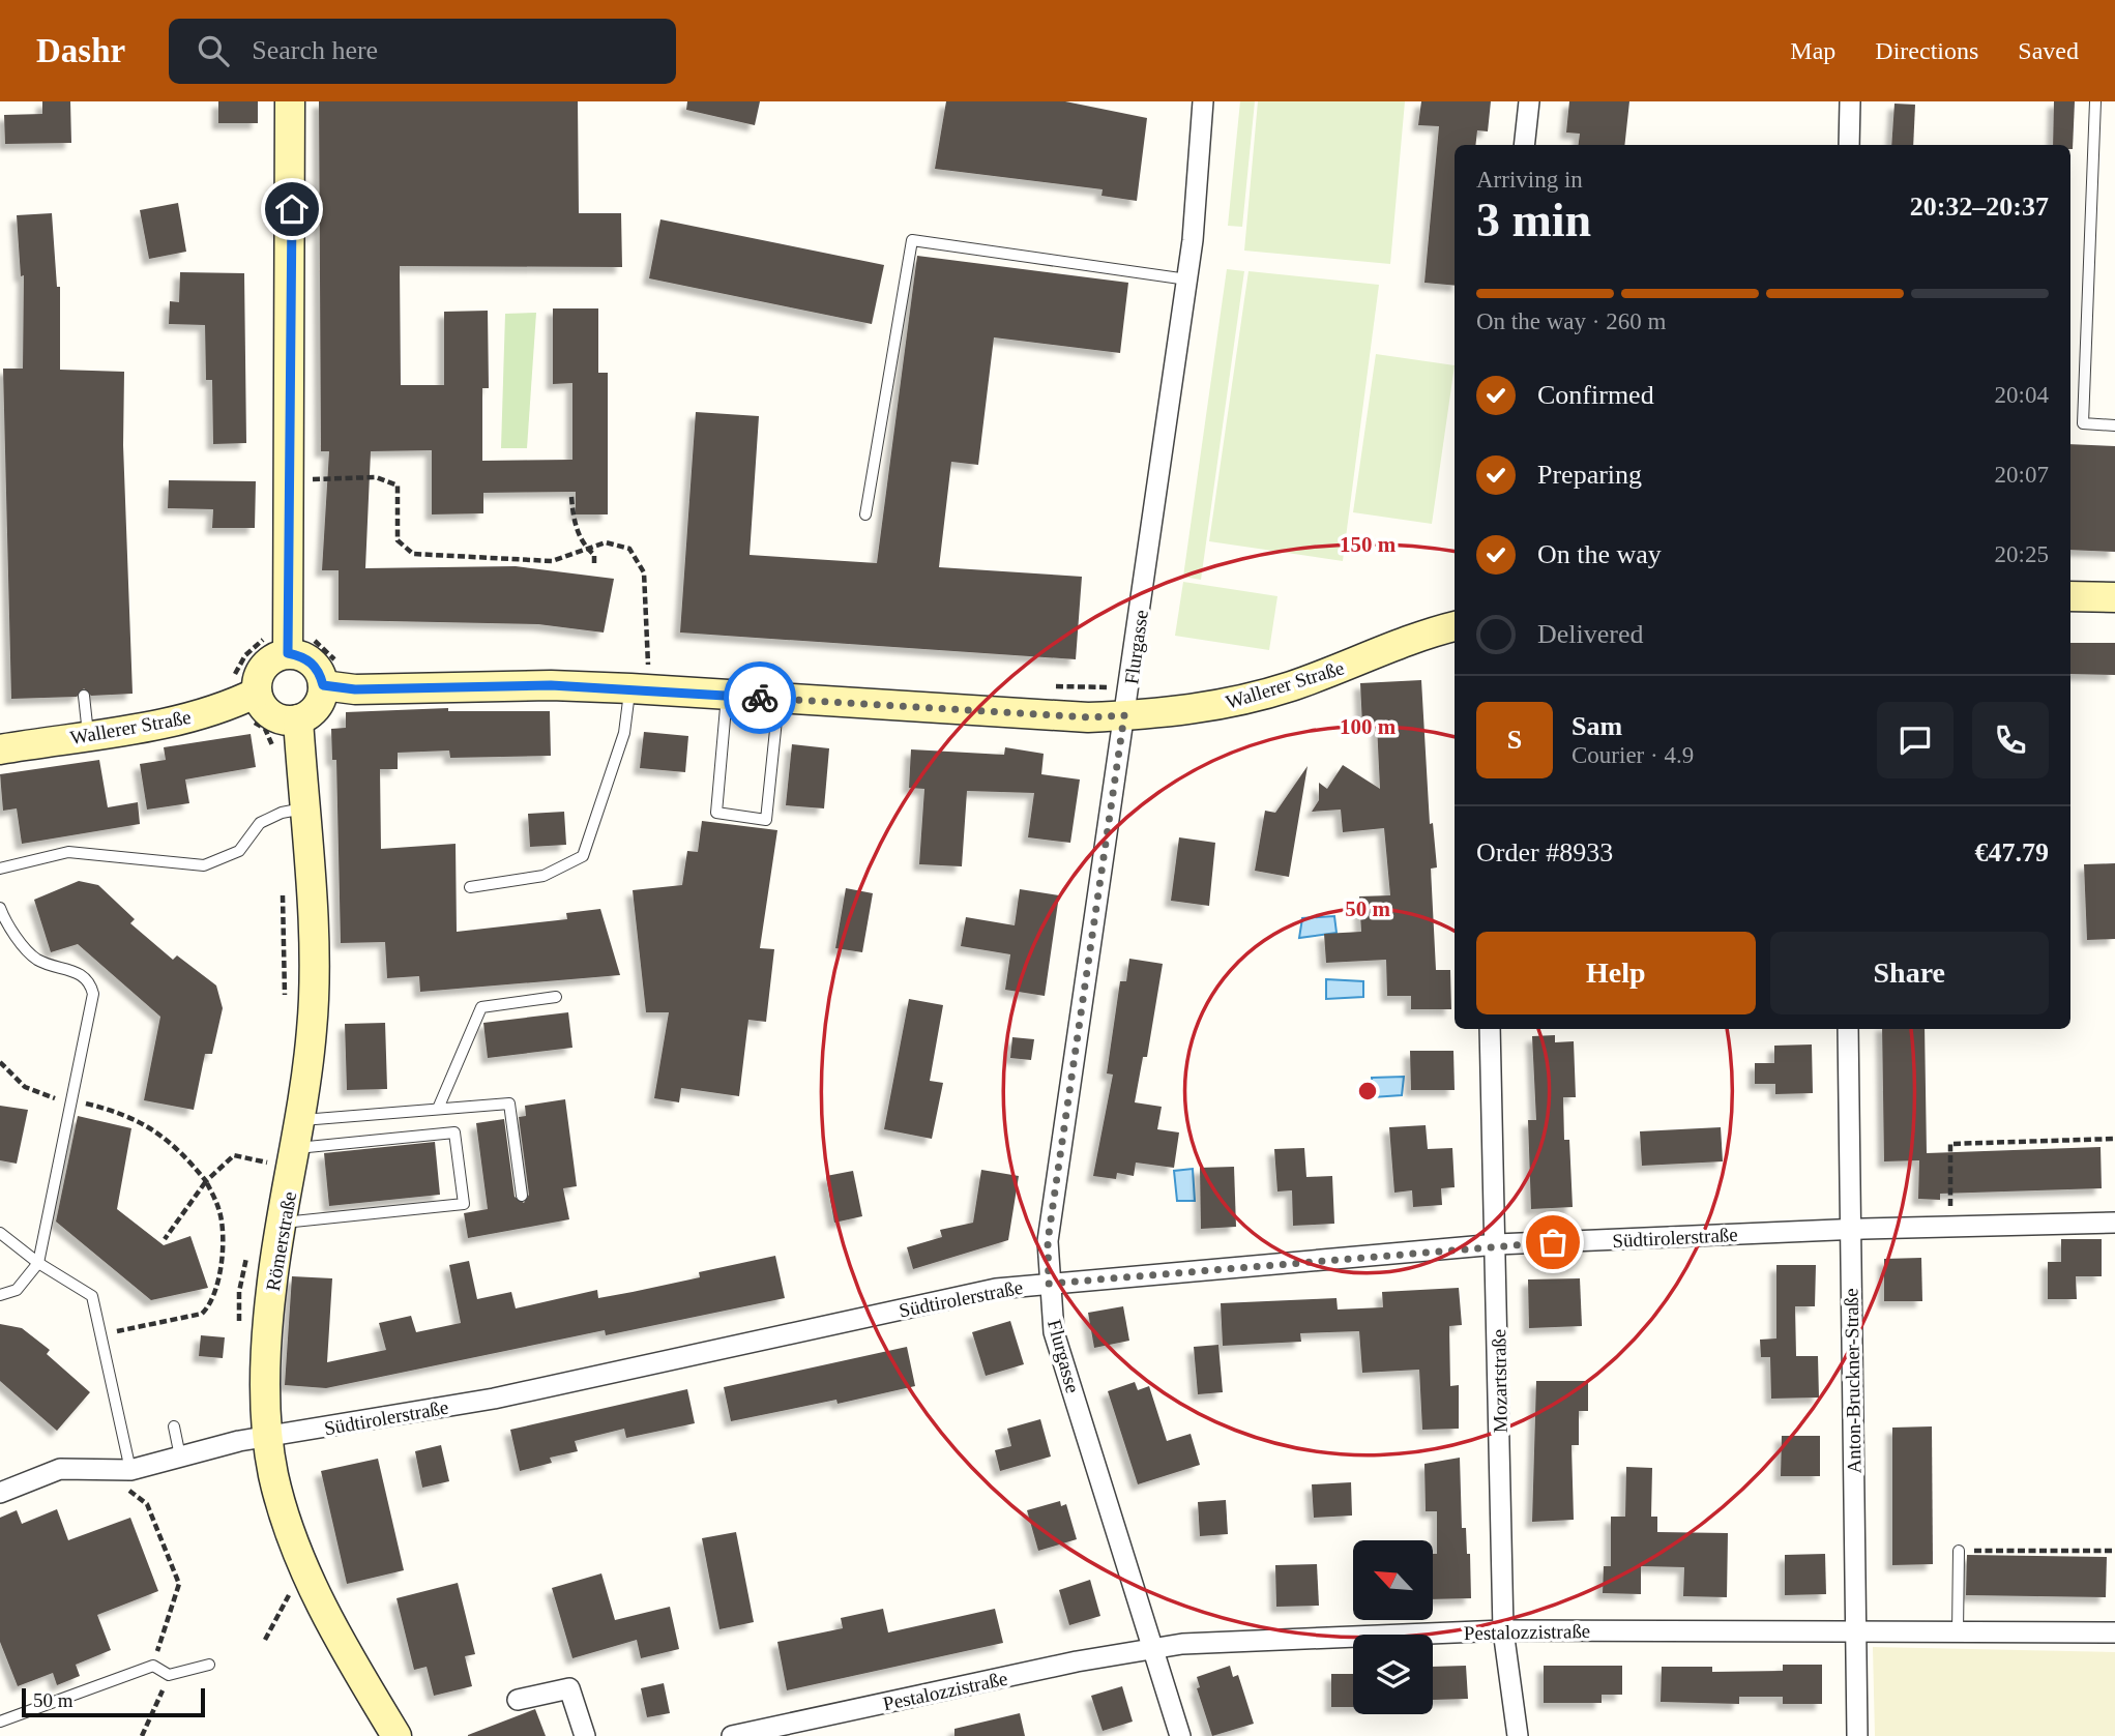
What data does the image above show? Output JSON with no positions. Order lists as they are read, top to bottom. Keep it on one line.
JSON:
{"streets":{"main road":["Wallerer Straße","Römerstraße"],"street":["Flurgasse","Südtirolerstraße","Mozartstraße","Anton-Bruckner-Straße","Pestalozzistraße"]},"crossings":[["Flurgasse","Wallerer Straße"],["Flurgasse","Südtirolerstraße"],["Flurgasse","Pestalozzistraße"],["Südtirolerstraße","Römerstraße"],["Südtirolerstraße","Mozartstraße"],["Südtirolerstraße","Anton-Bruckner-Straße"],["Mozartstraße","Pestalozzistraße"],["Anton-Bruckner-Straße","Pestalozzistraße"]],"scale_bar":"50 m","north":"top left","page":{"header":"Dashr","search":"Search here","nav":["Map","Directions","Saved"],"heading":["3 min","Arriving in","20:32–20:37"],"panel":["Sam","Courier · 4.9","Order #8933","€47.79"],"bar":"On the way · 260 m","list":[["Confirmed","20:04"],["Preparing","20:07"],["On the way","20:25"],"Delivered"],"round":"S","buttons":["Help","Share"],"scale":"50 m"},"rings":["150 m","100 m","50 m"]}
